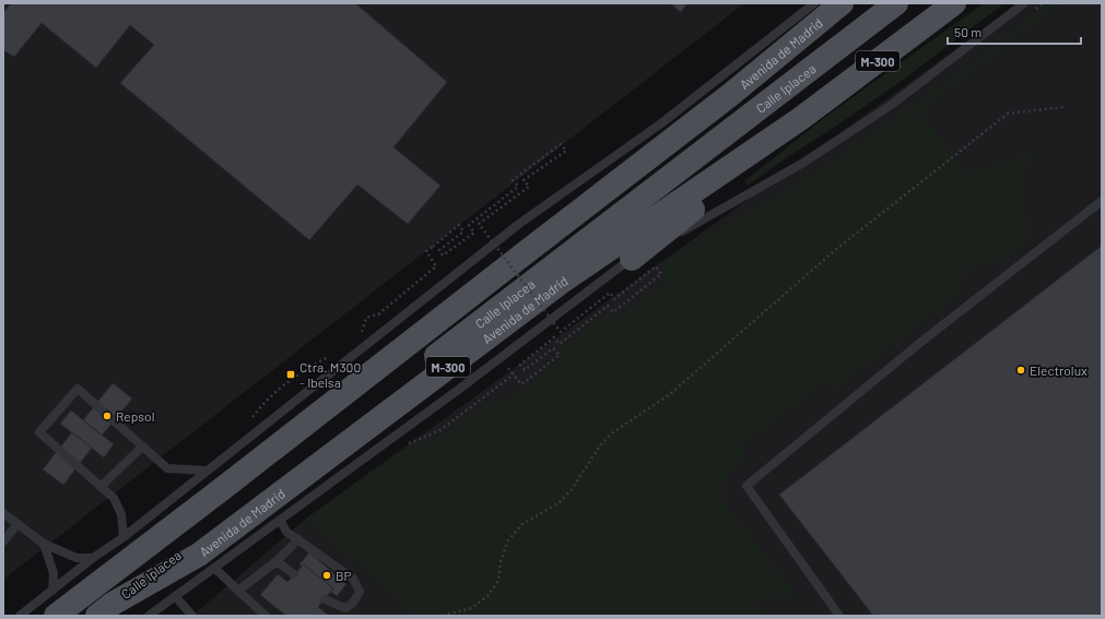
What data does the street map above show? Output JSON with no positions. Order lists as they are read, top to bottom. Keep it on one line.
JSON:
{"streets":{"main road":["Avenida de Madrid","M-300","Calle Iplacea"]},"crossings":[["Avenida de Madrid","Calle Iplacea"]],"places":{"other":["Electrolux","Repsol","BP"],"transit":["Ctra. M300 - Ibelsa"]},"scale_bar":"50 m"}
